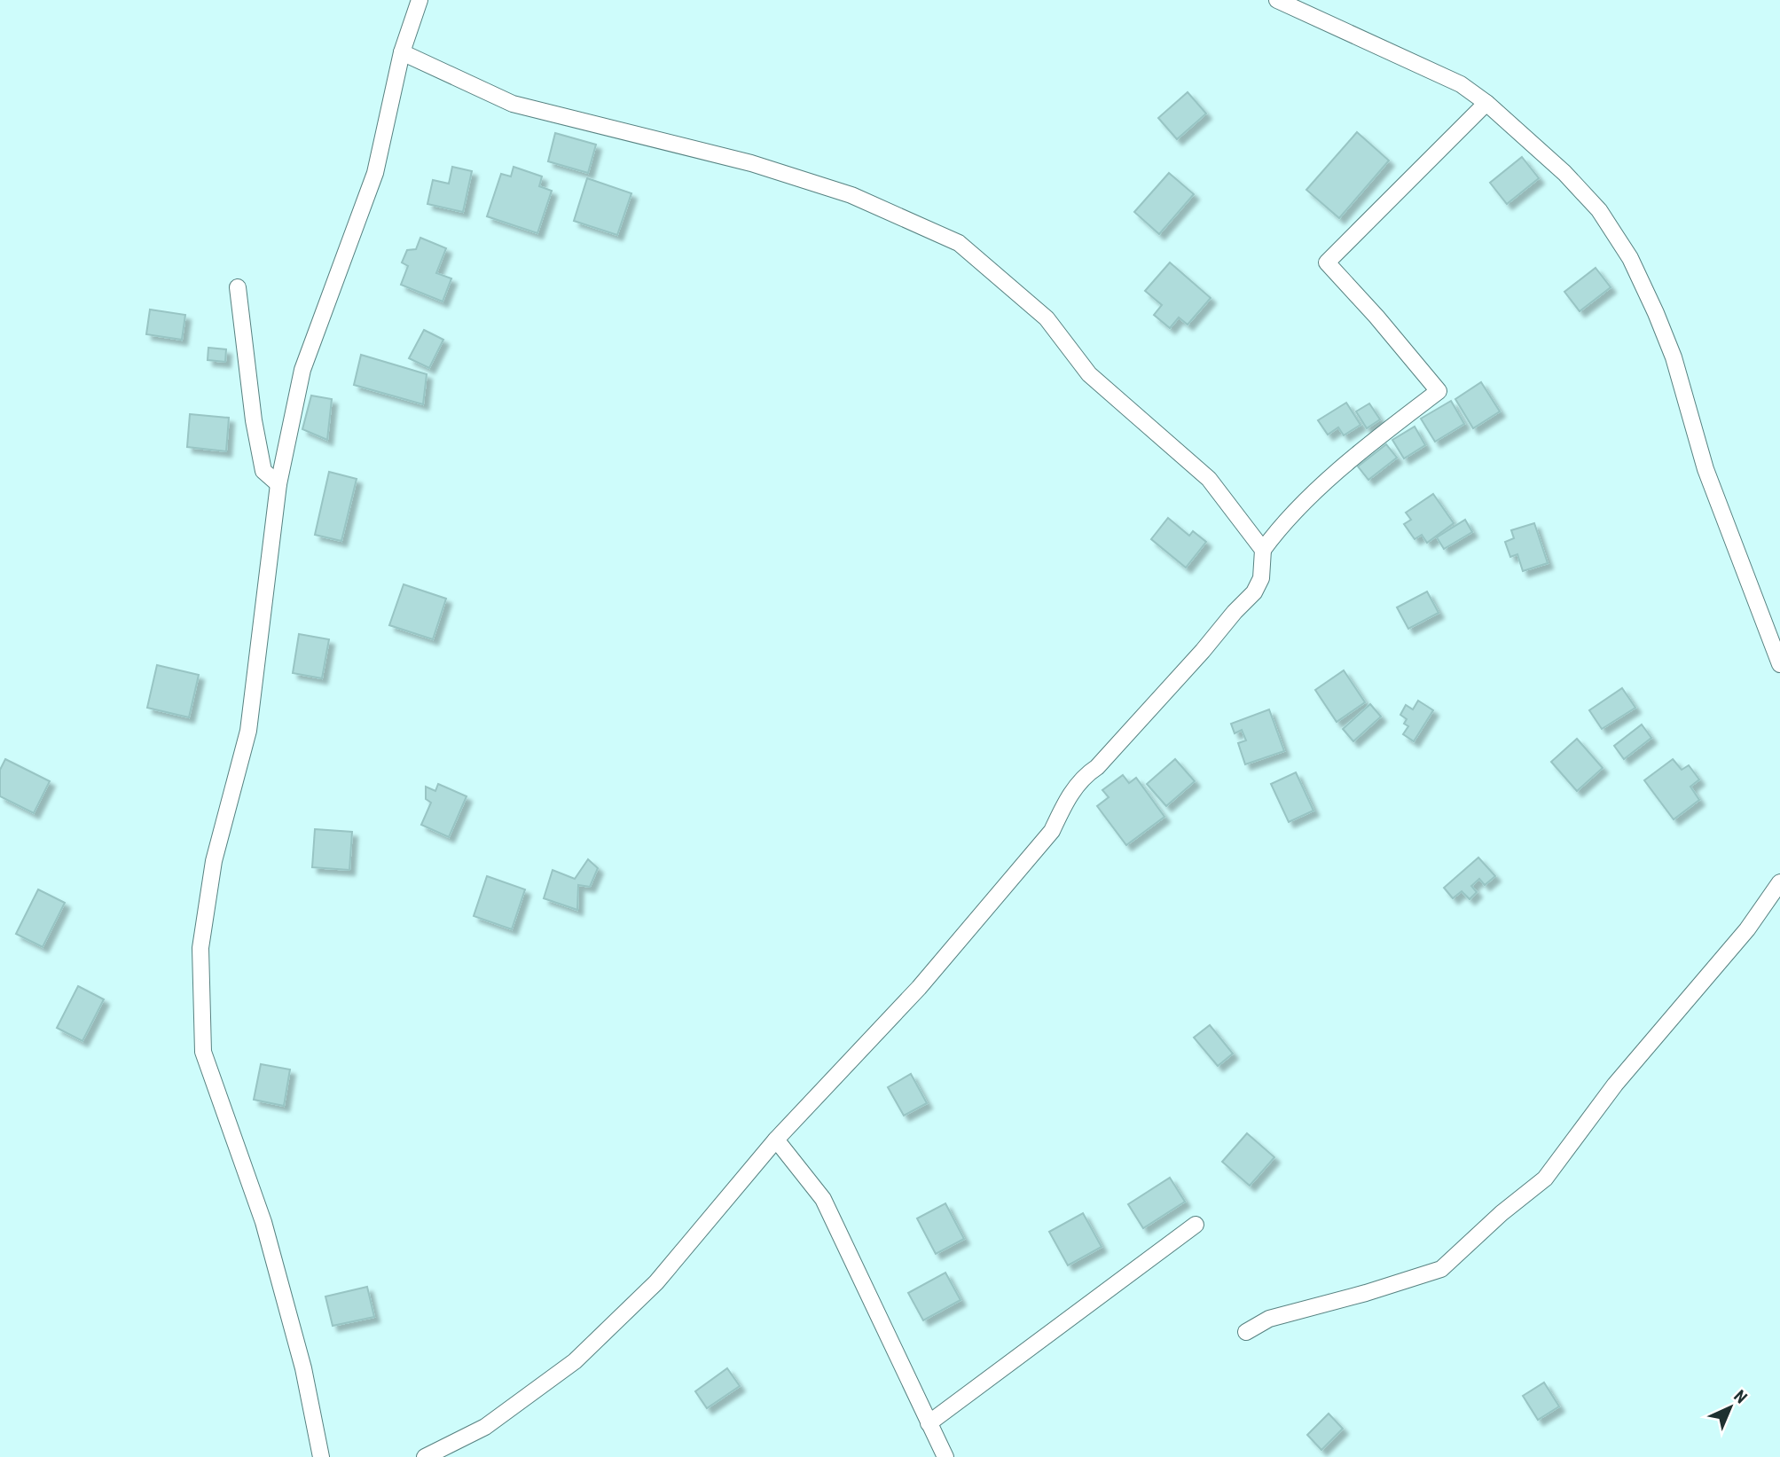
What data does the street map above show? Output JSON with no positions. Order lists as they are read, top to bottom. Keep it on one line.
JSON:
{"north":"top right"}
